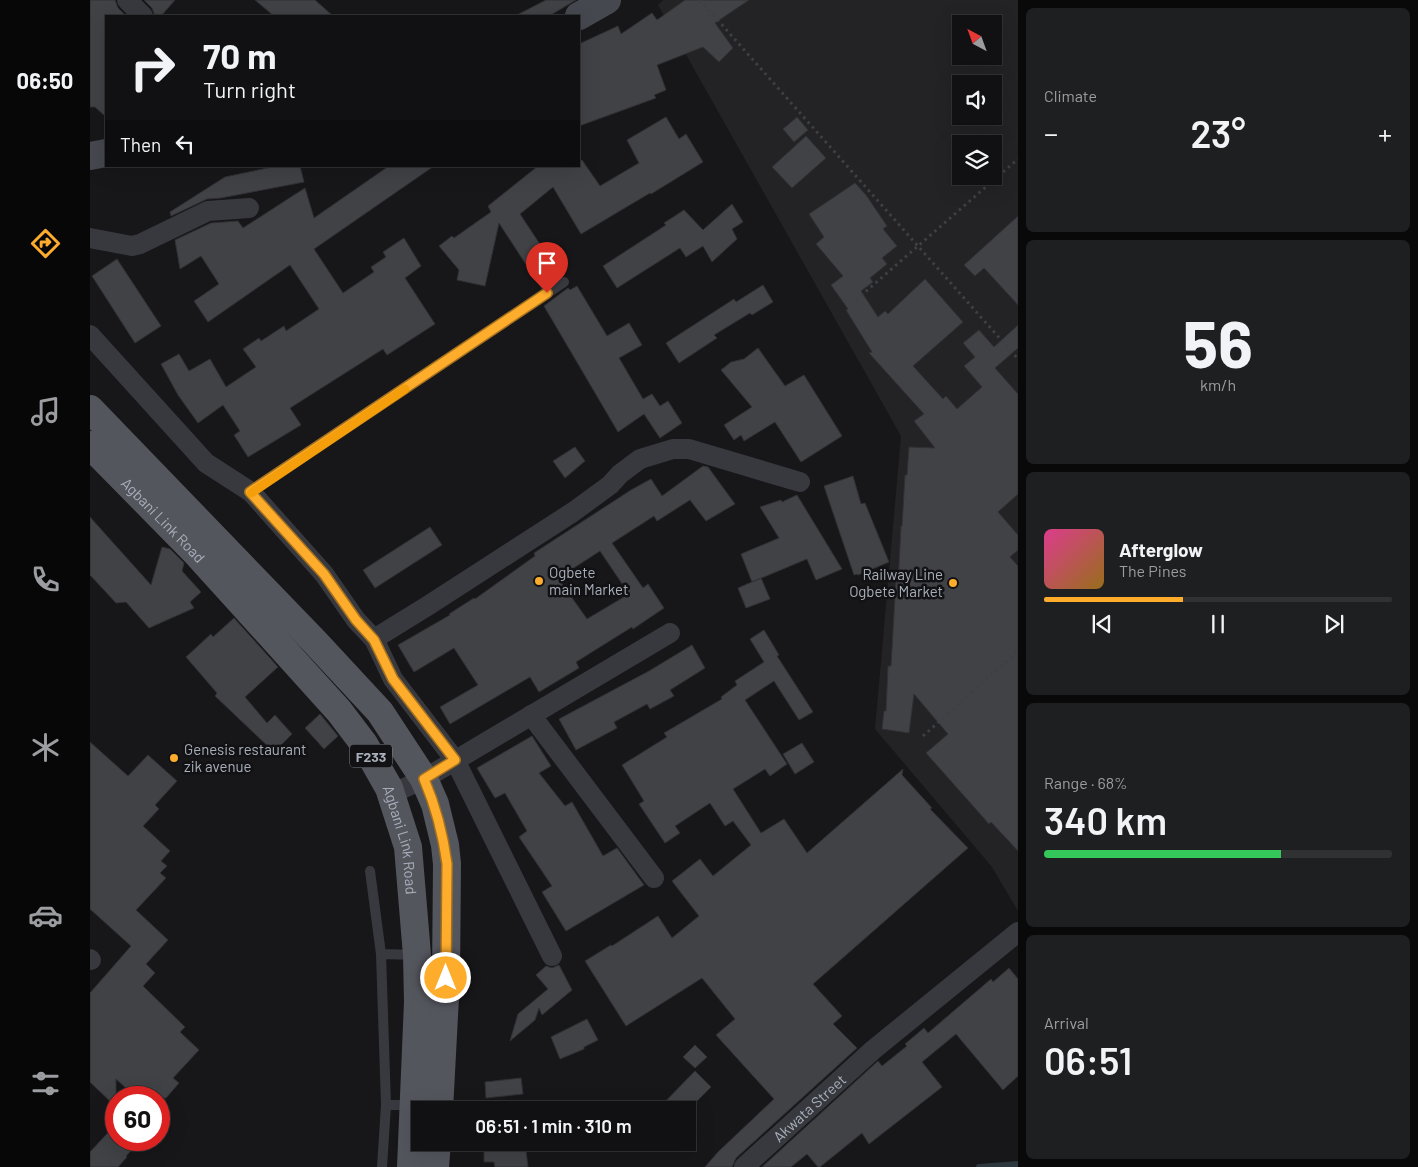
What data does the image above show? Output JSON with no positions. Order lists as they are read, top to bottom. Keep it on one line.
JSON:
{"streets":{"main road":["Agbani Link Road","F233"],"street":["Akwata Street"]},"places":["Ogbete main Market","Railway Line Ogbete Market","Genesis restaurant zik avenue"],"north":"top left","page":{"tabs":"06:50","tile":["Climate",["56","km/h"],["Range · 68%","340 km"],["Arrival","06:51"]],"turn":["70 m","Turn right"],"heat":["−","23°","+"],"then":"Then","song":["Afterglow","The Pines"],"limit":"60","trip":"06:51 · 1 min · 310 m"}}
